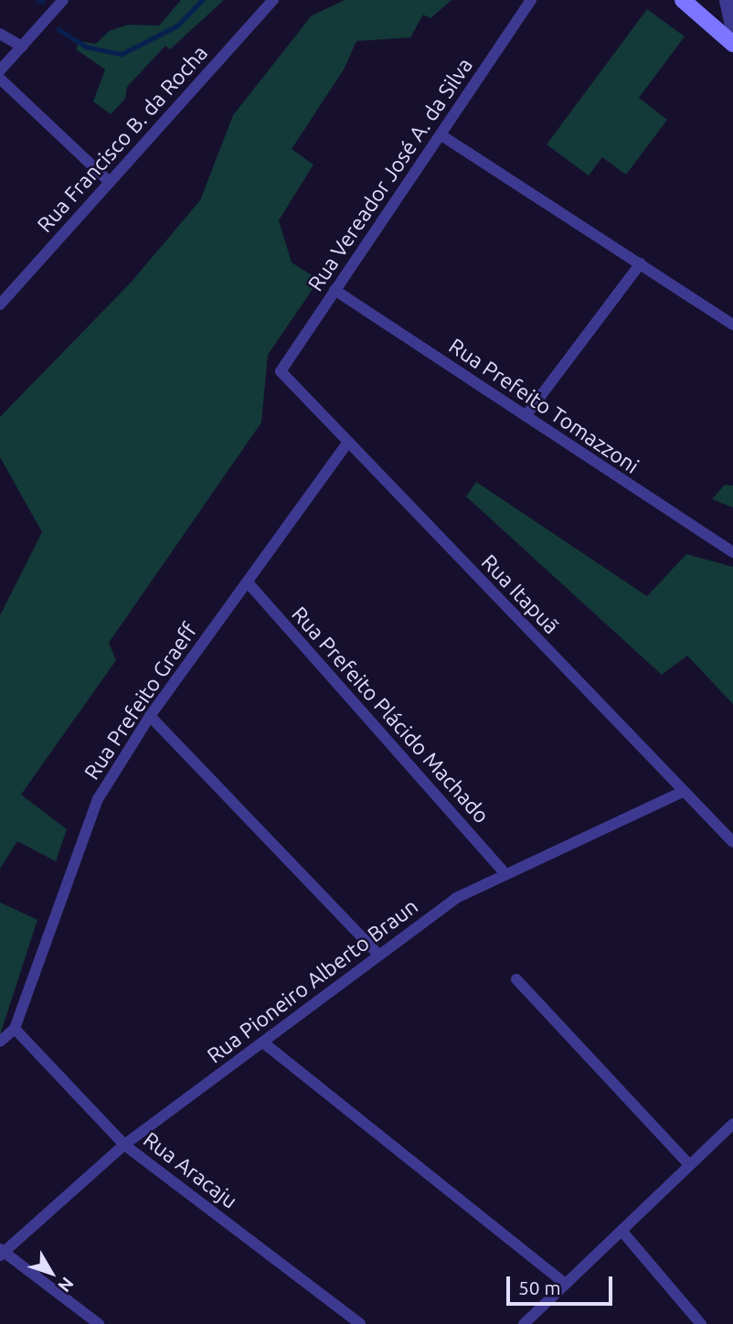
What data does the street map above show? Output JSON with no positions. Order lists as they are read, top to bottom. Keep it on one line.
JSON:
{"streets":{"street":["Rua Francisco B. da Rocha","Rua Vereador José A. da Silva","Rua Prefeito Tomazzoni","Rua Itapuã","Rua Prefeito Graeff","Rua Prefeito Plácido Machado","Rua Pioneiro Alberto Braun","Rua Aracaju"]},"crossings":[["Rua Vereador José A. da Silva","Rua Prefeito Tomazzoni"],["Rua Vereador José A. da Silva","Rua Itapuã"],["Rua Itapuã","Rua Prefeito Graeff"],["Rua Itapuã","Rua Pioneiro Alberto Braun"],["Rua Prefeito Graeff","Rua Prefeito Plácido Machado"],["Rua Prefeito Graeff","Rua Aracaju"],["Rua Prefeito Plácido Machado","Rua Pioneiro Alberto Braun"],["Rua Pioneiro Alberto Braun","Rua Aracaju"]],"scale_bar":"50 m","north":"bottom right"}
